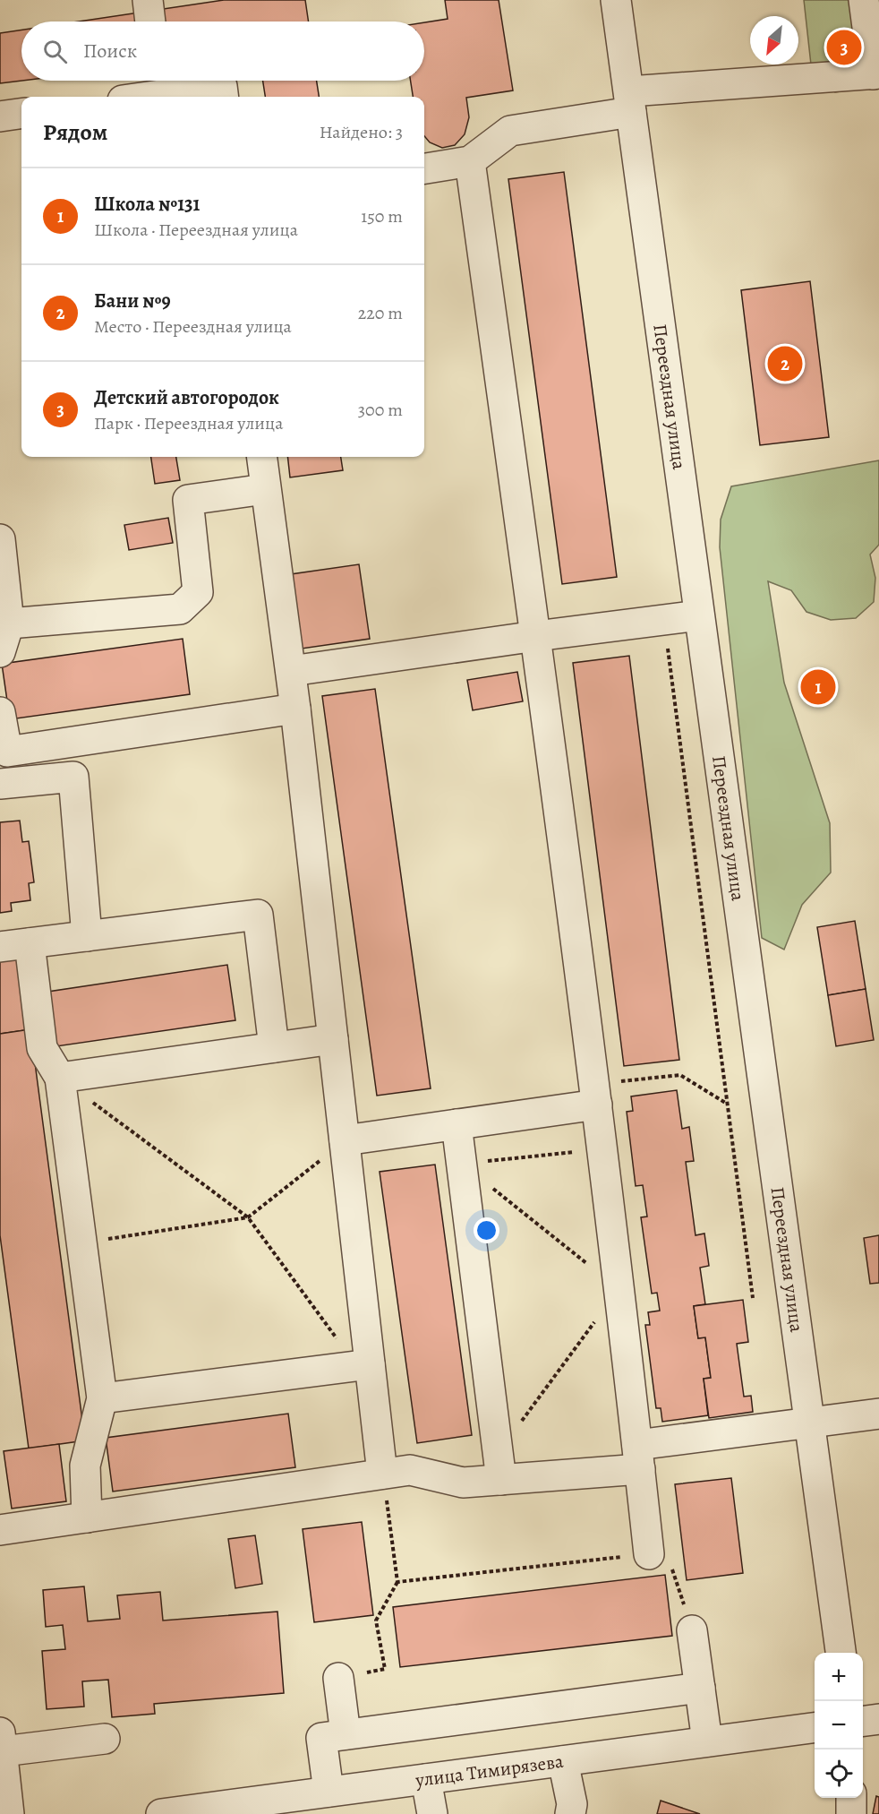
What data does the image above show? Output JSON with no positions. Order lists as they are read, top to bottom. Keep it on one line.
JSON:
{"streets":{"street":["Переездная улица","улица Тимирязева"]},"north":"bottom left","page":{"search":"Поиск","pins":["3","2","1"],"heading":["Рядом","Найдено: 3"],"list":[{"mark":"1","name":"Школа №131","note":"Школа · Переездная улица","value":"150 m"},{"mark":"2","name":"Бани №9","note":"Место · Переездная улица","value":"220 m"},{"mark":"3","name":"Детский автогородок","note":"Парк · Переездная улица","value":"300 m"}],"map_buttons":["+","−"]}}
